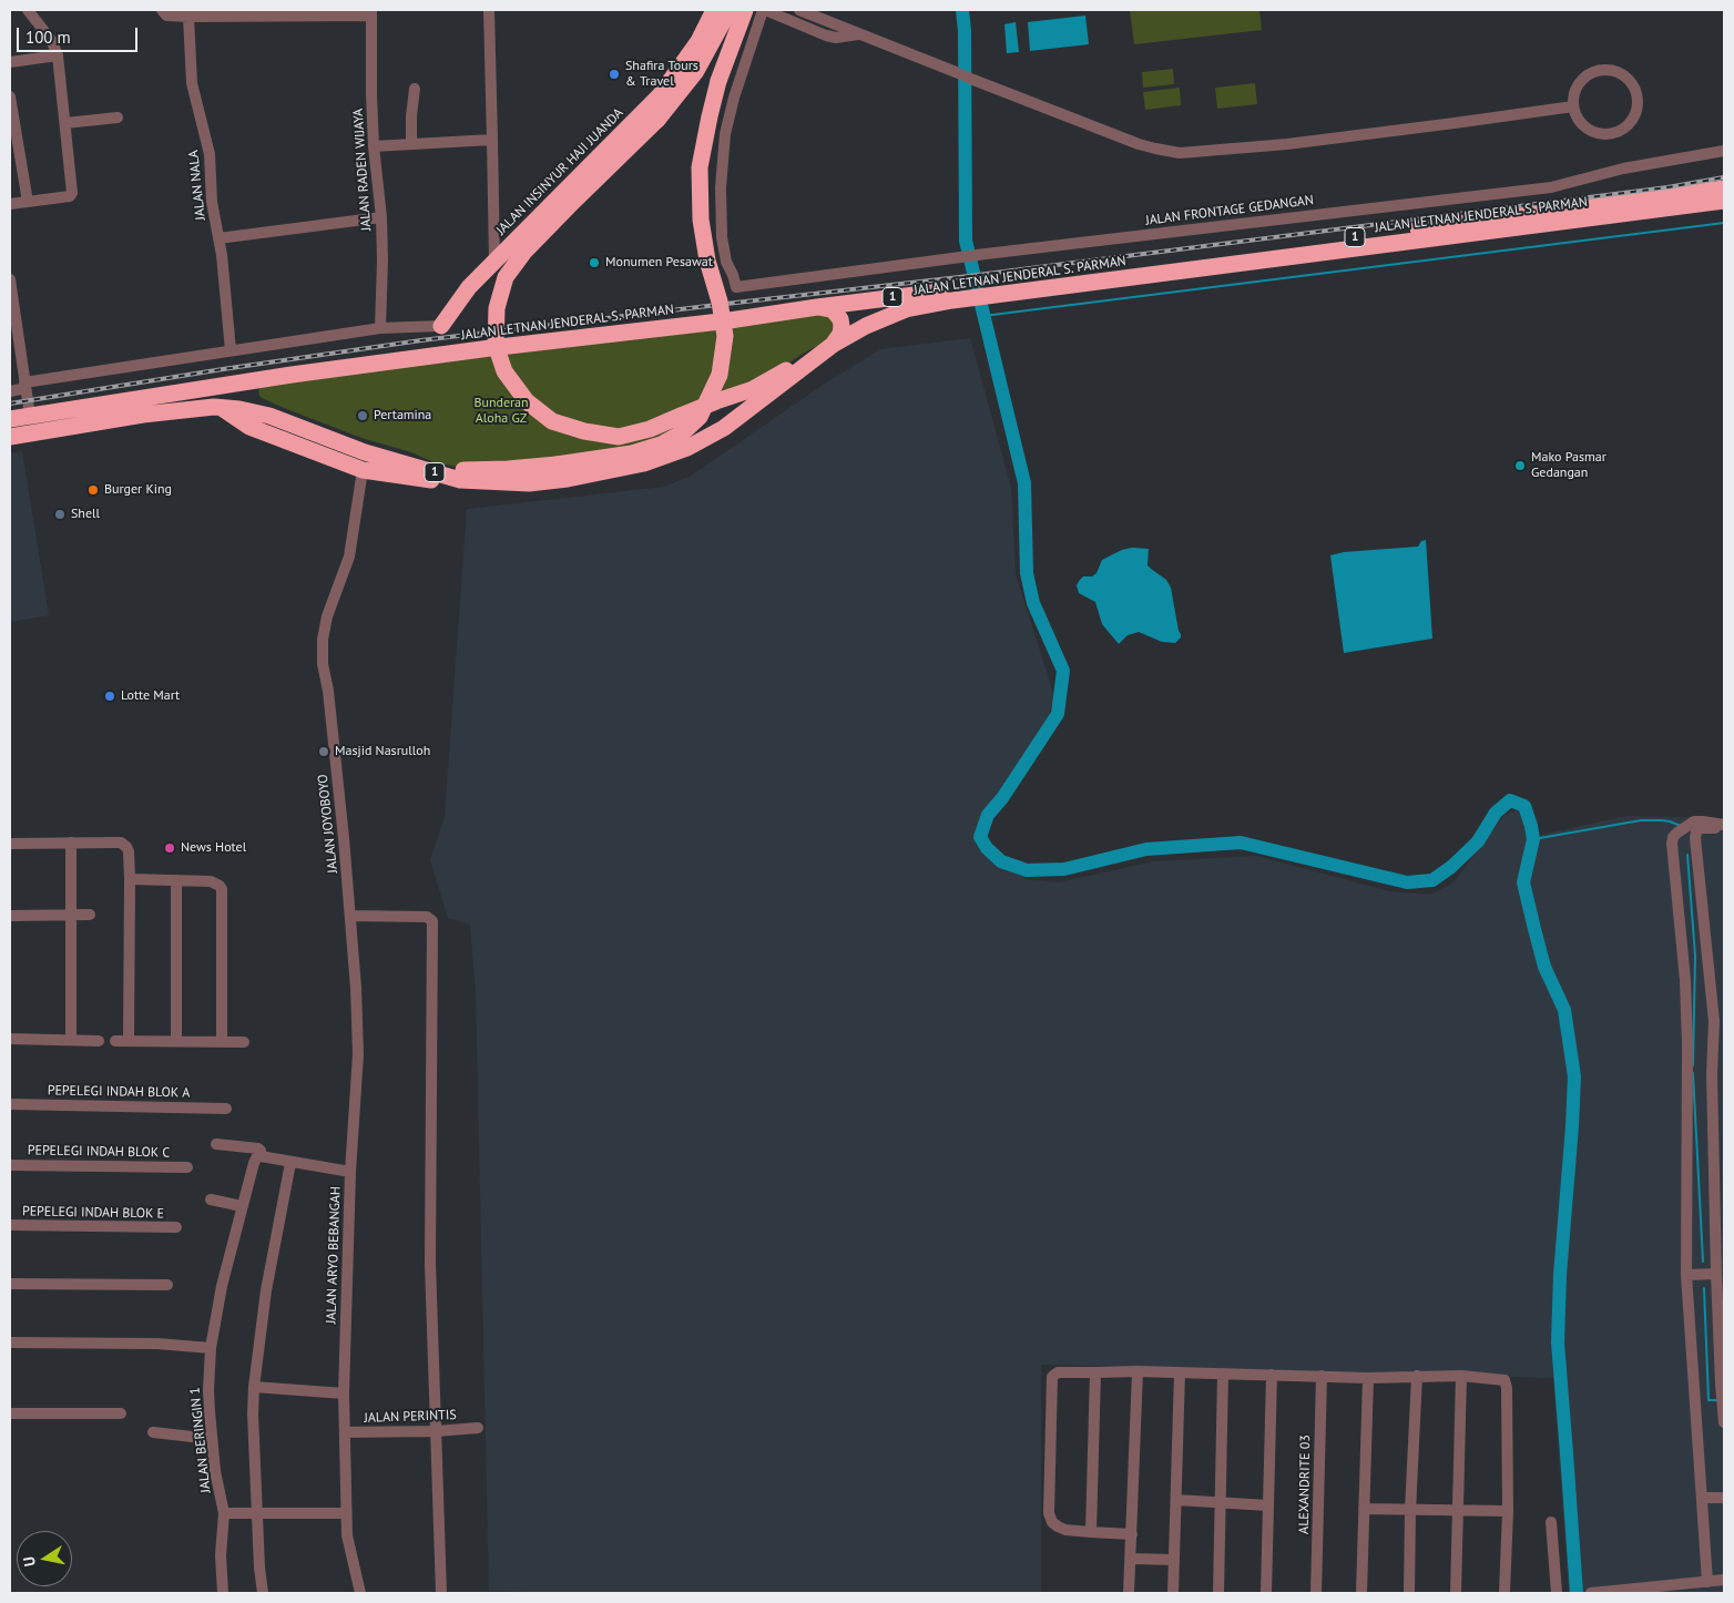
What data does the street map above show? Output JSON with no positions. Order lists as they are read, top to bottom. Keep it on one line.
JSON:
{"streets":{"highway":["JALAN INSINYUR HAJI JUANDA","JALAN LETNAN JENDERAL S. PARMAN","1"],"street":["JALAN RADEN WIJAYA","JALAN NALA","JALAN FRONTAGE GEDANGAN","JALAN JOYOBOYO","PEPELEGI INDAH BLOK A","PEPELEGI INDAH BLOK C","PEPELEGI INDAH BLOK E","JALAN ARYO BEBANGAH","JALAN PERINTIS","JALAN BERINGIN 1","ALEXANDRITE 03"]},"crossings":[["JALAN JOYOBOYO","JALAN ARYO BEBANGAH"],["JALAN ARYO BEBANGAH","JALAN PERINTIS"]],"parks":["Bunderan Aloha GZ"],"places":["Shafira Tours & Travel","Monumen Pesawat","Pertamina","Mako Pasmar Gedangan","Burger King","Shell","Lotte Mart","Masjid Nasrulloh","News Hotel"],"scale_bar":"100 m","north":"left"}
